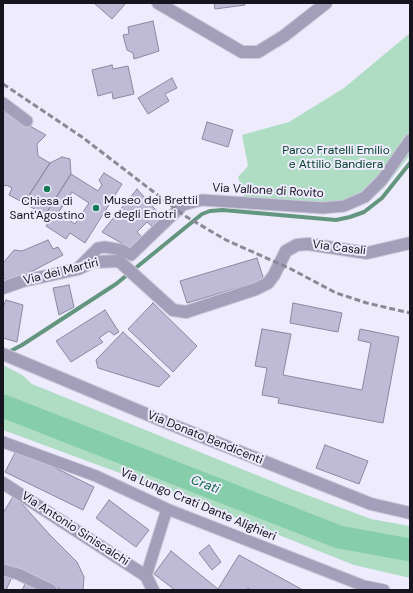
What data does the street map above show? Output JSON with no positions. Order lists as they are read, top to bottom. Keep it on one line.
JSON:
{"streets":{"street":["Via Vallone di Rovito","Via Casali","Via dei Martiri","Via Donato Bendicenti","Via Lungo Crati Dante Alighieri","Via Antonio Siniscalchi"]},"crossings":[["Via Vallone di Rovito","Via dei Martiri"],["Via Casali","Via dei Martiri"]],"water":["Crati"],"parks":["Parco Fratelli Emilio e Attilio Bandiera"],"places":["Chiesa di Sant'Agostino","Museo dei Brettii e degli Enotri"]}
